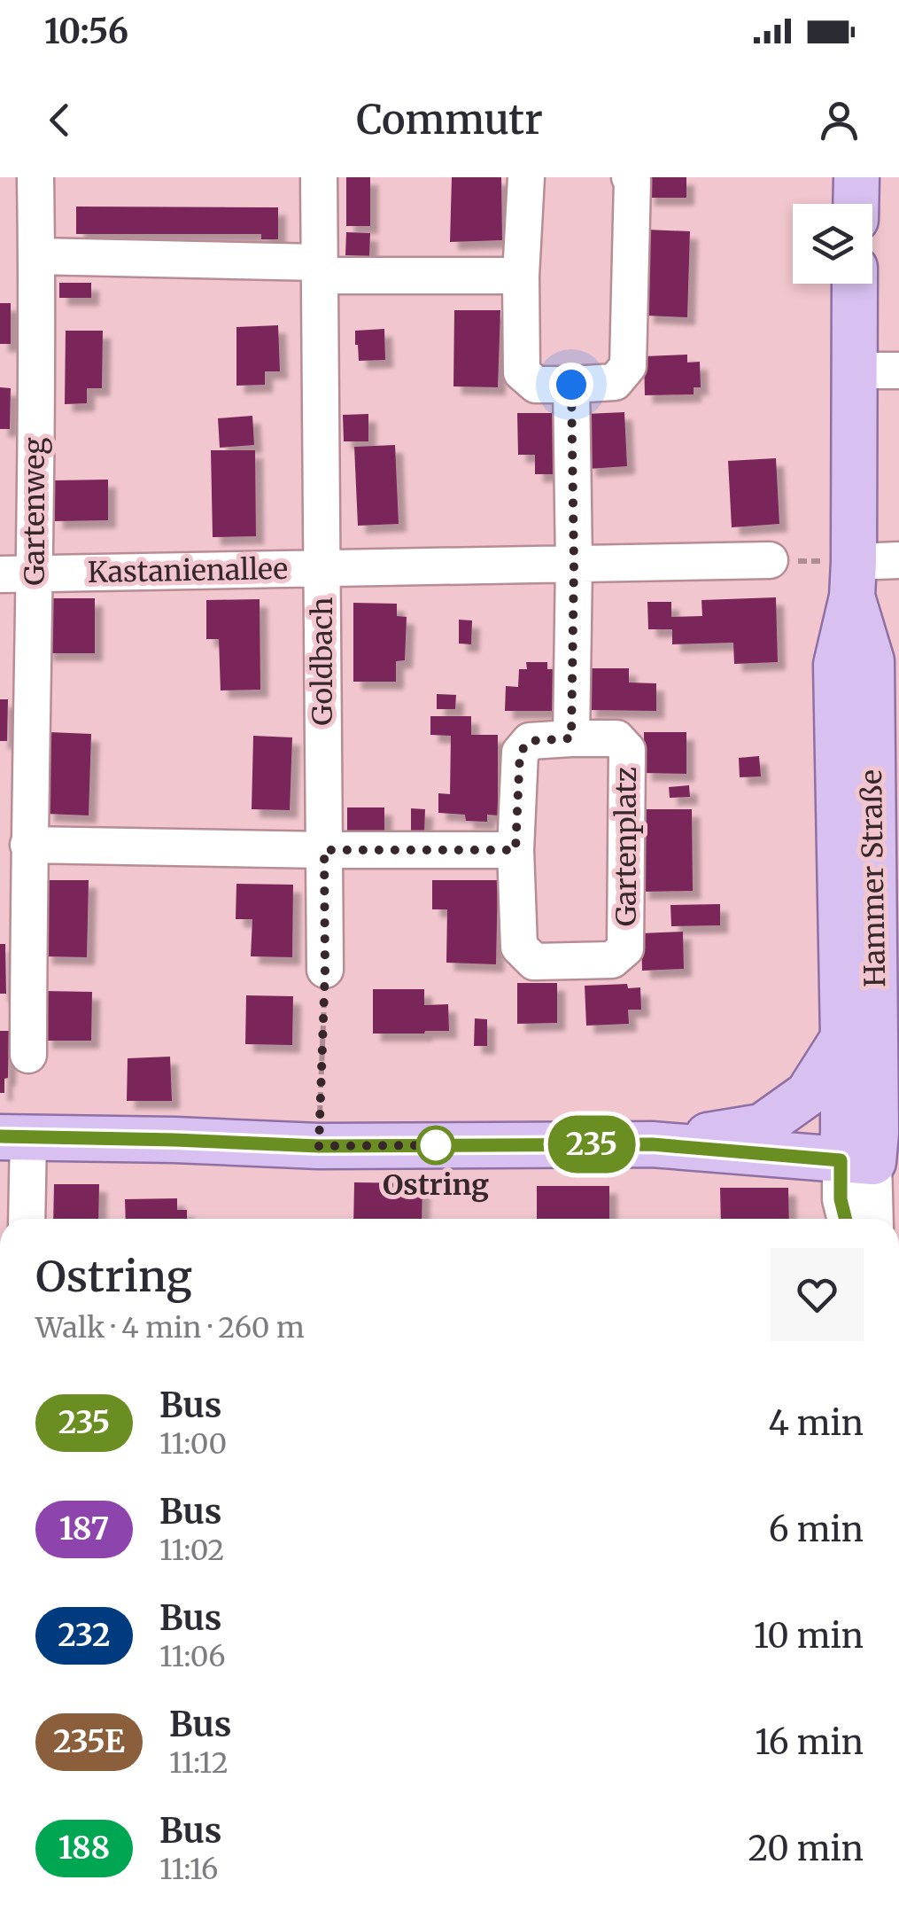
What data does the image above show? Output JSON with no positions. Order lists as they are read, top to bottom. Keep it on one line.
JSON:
{"streets":{"main road":["Hammer Straße"],"street":["Gartenweg","Kastanienallee","Goldbach","Gartenplatz"]},"crossings":[["Gartenweg","Kastanienallee"],["Kastanienallee","Goldbach"]],"places":["Ostring"],"lines":["bus line 235"],"page":{"status":"10:56","header":"Commutr","on_map":"235","heading":["Ostring","Walk · 4 min · 260 m"],"list":[{"mark":"235","name":"Bus","note":"11:00","value":"4 min"},{"mark":"187","name":"Bus","note":"11:02","value":"6 min"},{"mark":"232","name":"Bus","note":"11:06","value":"10 min"},{"mark":"235E","name":"Bus","note":"11:12","value":"16 min"},{"mark":"188","name":"Bus","note":"11:16","value":"20 min"}]}}
